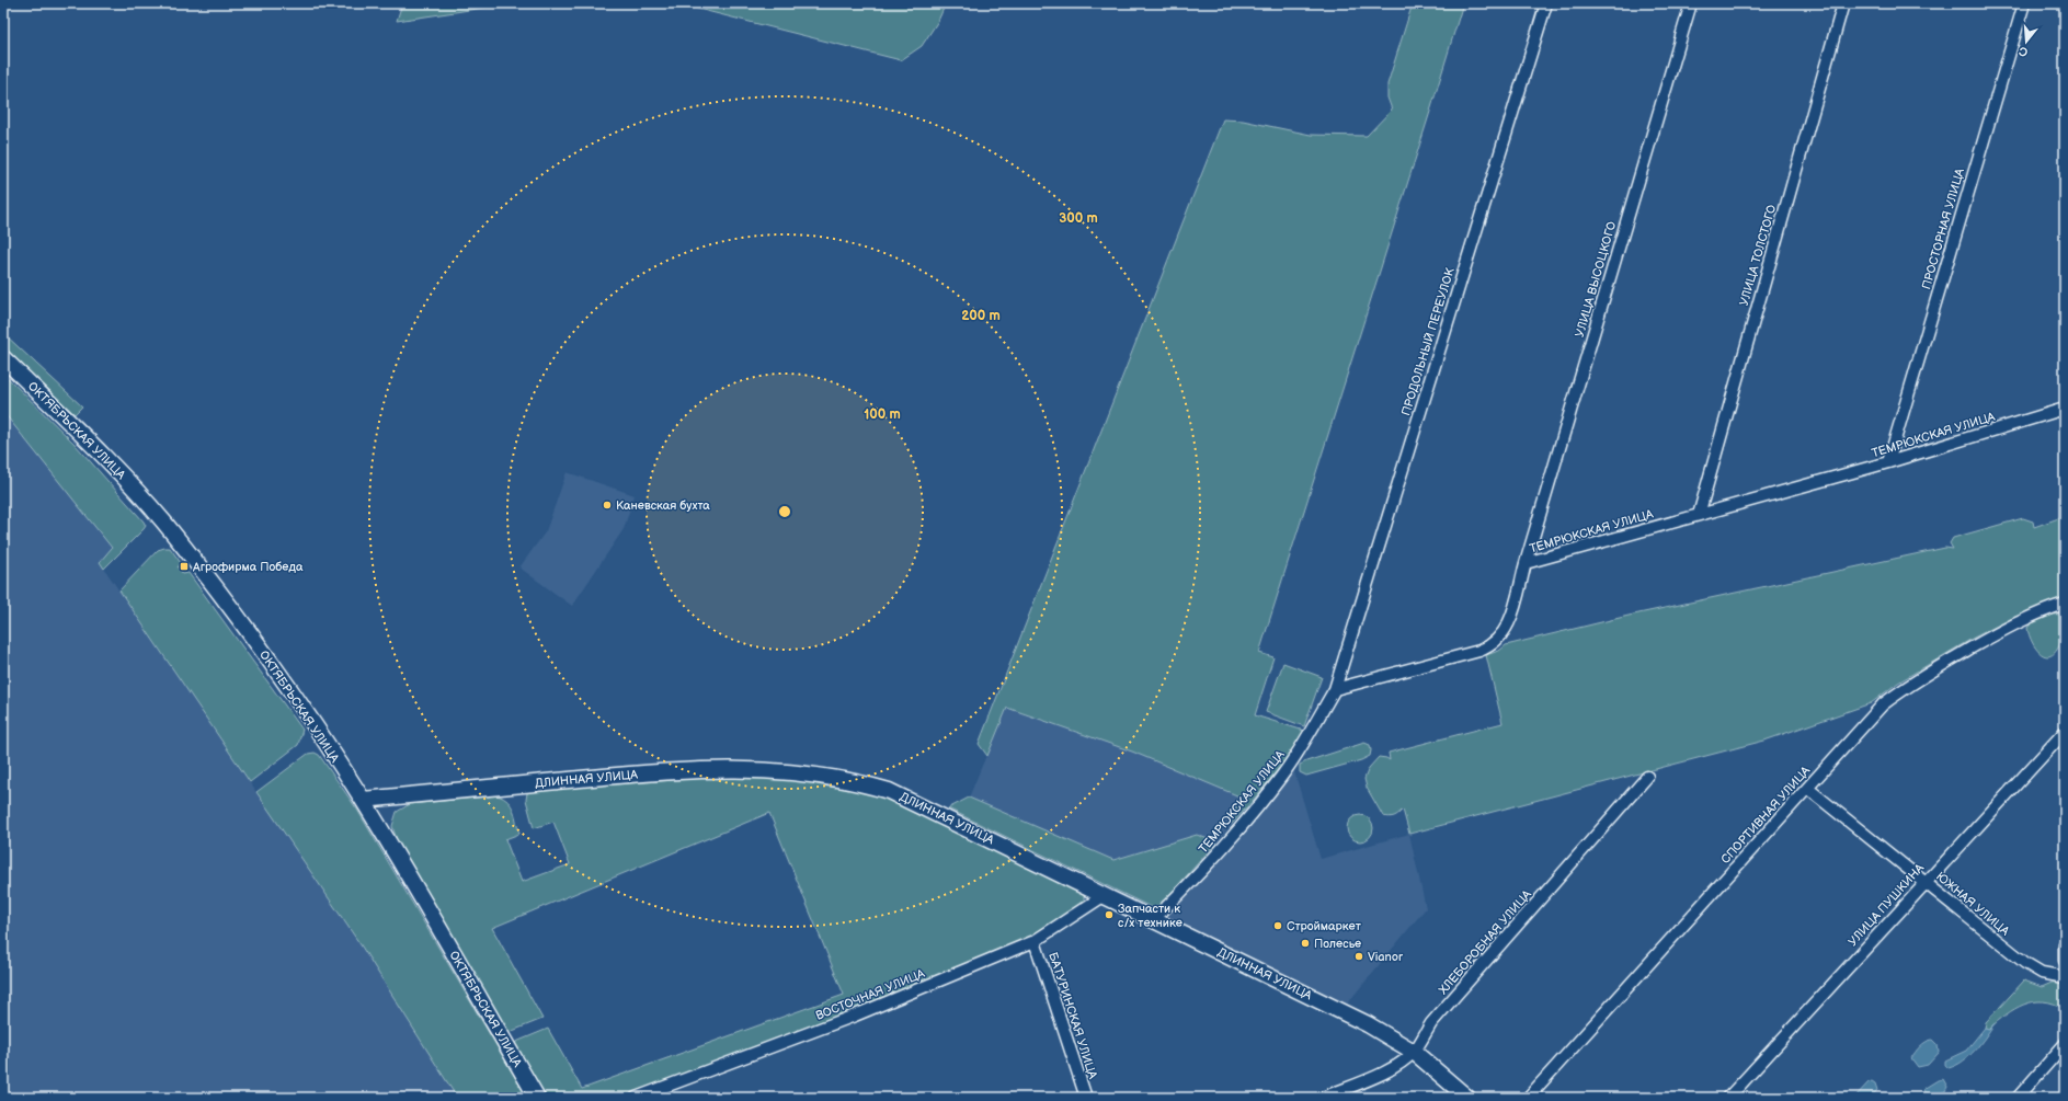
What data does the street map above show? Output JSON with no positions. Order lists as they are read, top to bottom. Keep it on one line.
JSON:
{"streets":{"street":["ПРОСТОРНАЯ УЛИЦА","УЛИЦА ТОЛСТОГО","УЛИЦА ВЫСОЦКОГО","ПРОДОЛЬНЫЙ ПЕРЕУЛОК","ОКТЯБРЬСКАЯ УЛИЦА","ТЕМРЮКСКАЯ УЛИЦА","ДЛИННАЯ УЛИЦА","СПОРТИВНАЯ УЛИЦА","ЮЖНАЯ УЛИЦА","УЛИЦА ПУШКИНА","ХЛЕБОРОБНАЯ УЛИЦА","ВОСТОЧНАЯ УЛИЦА","БАТУРИНСКАЯ УЛИЦА"]},"crossings":[["ПРОСТОРНАЯ УЛИЦА","ТЕМРЮКСКАЯ УЛИЦА"],["УЛИЦА ТОЛСТОГО","ТЕМРЮКСКАЯ УЛИЦА"],["УЛИЦА ВЫСОЦКОГО","ТЕМРЮКСКАЯ УЛИЦА"],["ПРОДОЛЬНЫЙ ПЕРЕУЛОК","ТЕМРЮКСКАЯ УЛИЦА"],["ОКТЯБРЬСКАЯ УЛИЦА","ДЛИННАЯ УЛИЦА"],["ТЕМРЮКСКАЯ УЛИЦА","ДЛИННАЯ УЛИЦА"],["ДЛИННАЯ УЛИЦА","ХЛЕБОРОБНАЯ УЛИЦА"],["ДЛИННАЯ УЛИЦА","ВОСТОЧНАЯ УЛИЦА"],["СПОРТИВНАЯ УЛИЦА","ЮЖНАЯ УЛИЦА"],["ЮЖНАЯ УЛИЦА","УЛИЦА ПУШКИНА"],["ВОСТОЧНАЯ УЛИЦА","БАТУРИНСКАЯ УЛИЦА"]],"places":{"other":["Каневская бухта","Запчасти к с/х технике","Строймаркет","Полесье","Vianor"],"transit":["Агрофирма Победа"]},"north":"bottom","rings":["300 m","200 m","100 m"]}
